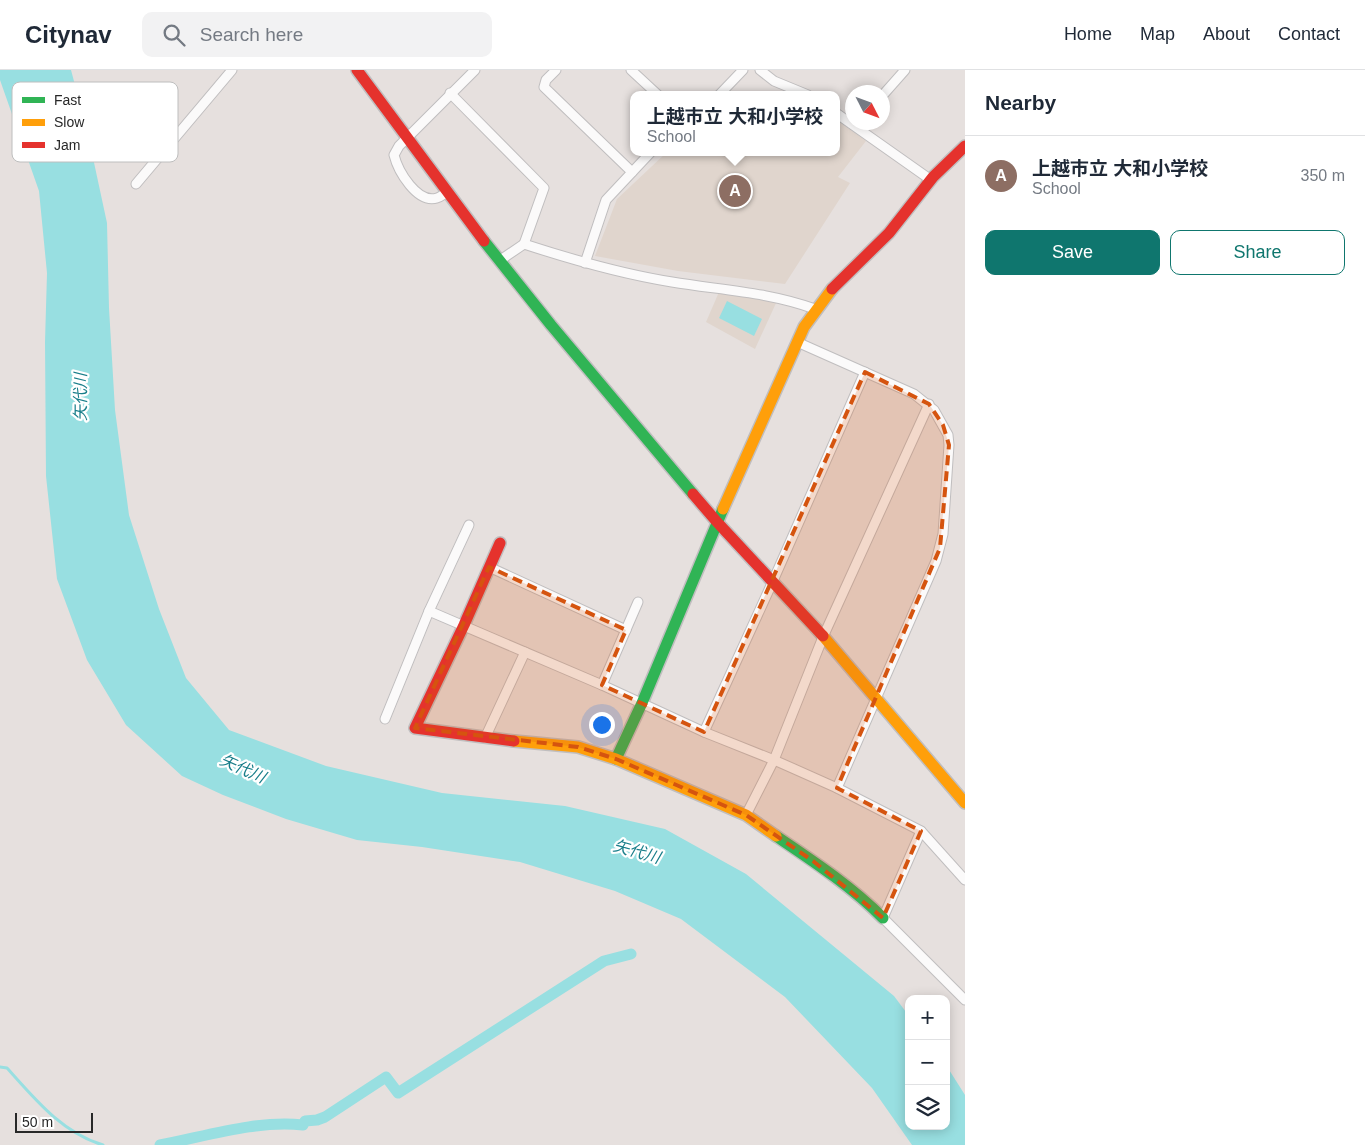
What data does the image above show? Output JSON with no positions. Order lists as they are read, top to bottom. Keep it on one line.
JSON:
{"water":["矢代川"],"legend":["Fast","Slow","Jam"],"scale_bar":"50 m","north":"bottom right","page":{"header":"Citynav","search":"Search here","nav":["Home","Map","About","Contact"],"heading":"Nearby","popup":["上越市立 大和小学校","School"],"list":[{"mark":"A","name":"上越市立 大和小学校","note":"School","value":"350 m"}],"pins":"A","buttons":["Save","Share"],"map_buttons":["+","−"],"scale":"50 m"}}
